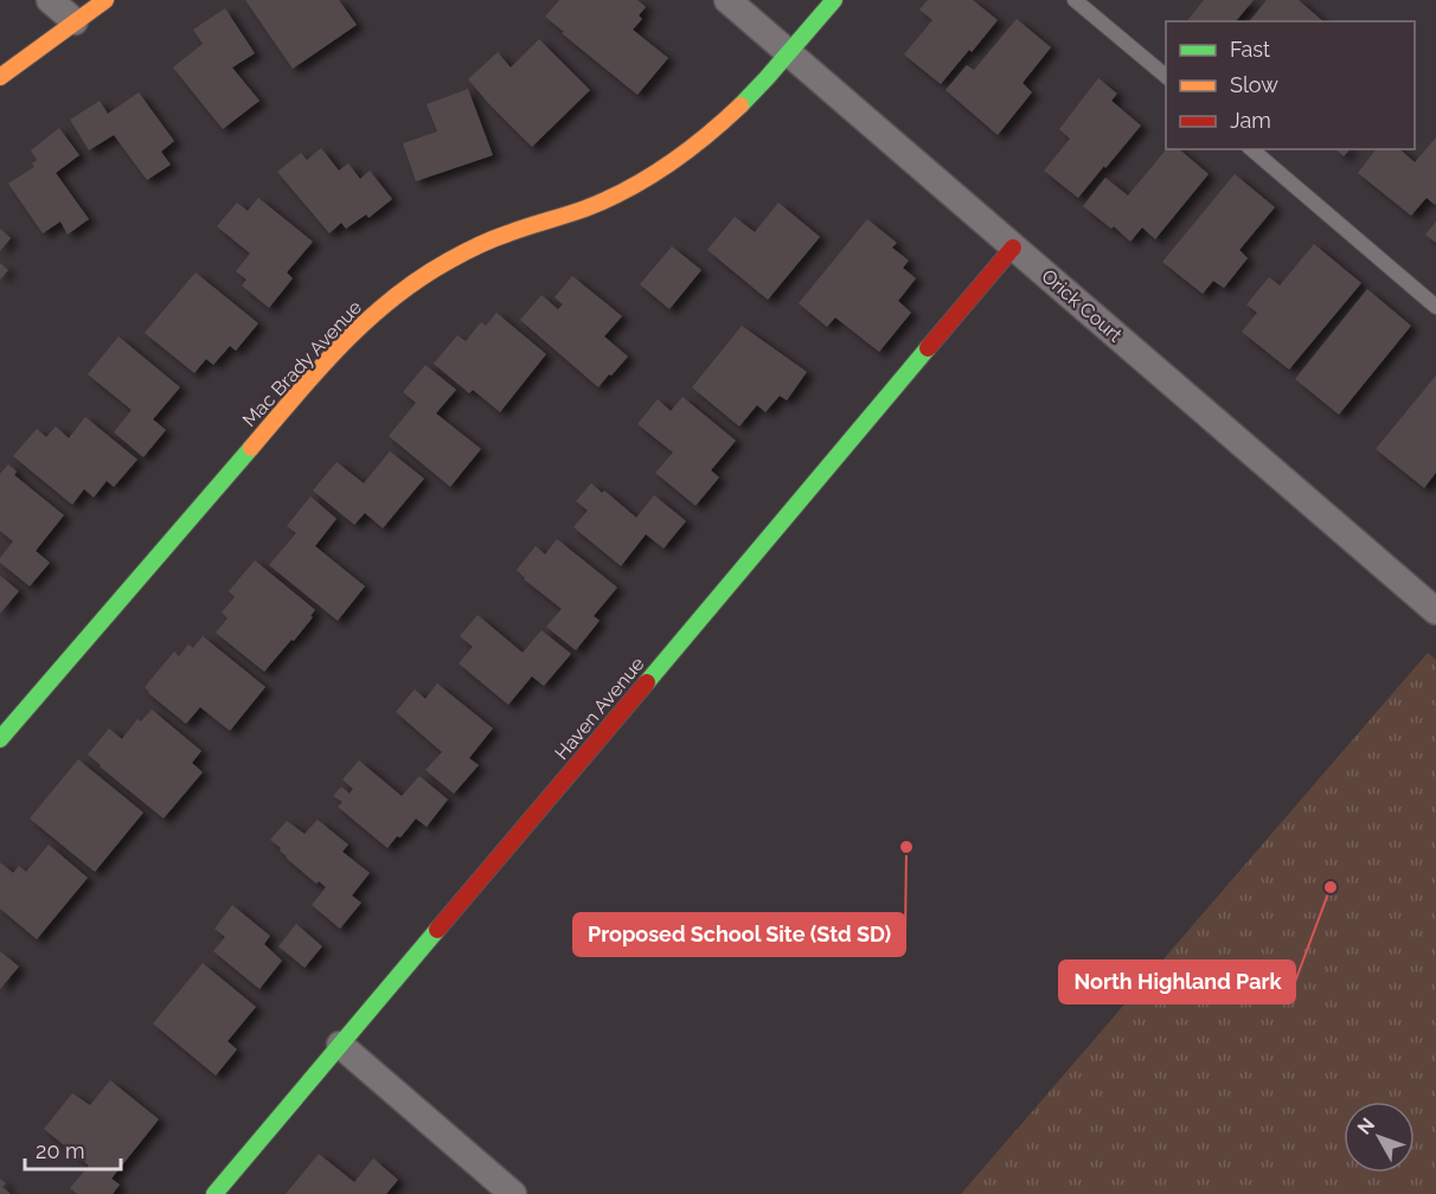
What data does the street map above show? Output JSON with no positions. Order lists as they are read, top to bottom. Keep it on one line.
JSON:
{"streets":{"street":["Orick Court","Mac Brady Avenue","Haven Avenue"]},"crossings":[["Orick Court","Mac Brady Avenue"],["Orick Court","Haven Avenue"]],"places":["Proposed School Site (Std SD)","North Highland Park"],"legend":["Fast","Slow","Jam"],"scale_bar":"20 m","north":"top left"}
